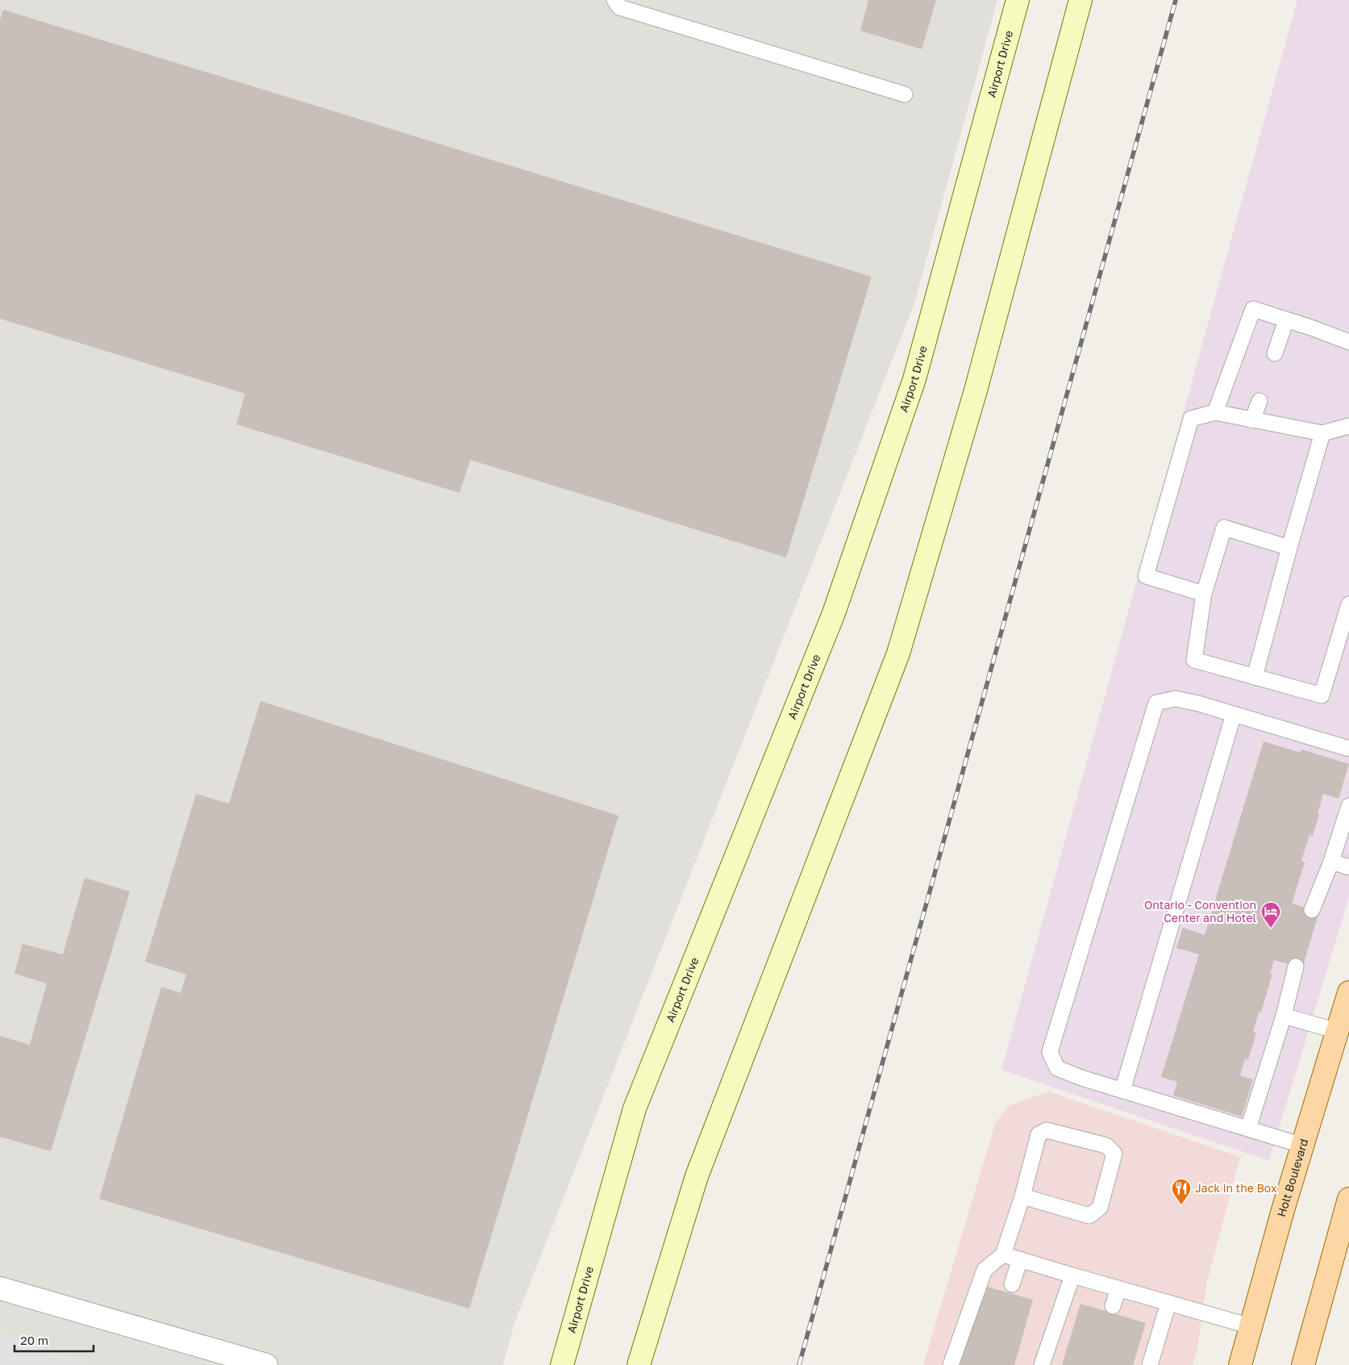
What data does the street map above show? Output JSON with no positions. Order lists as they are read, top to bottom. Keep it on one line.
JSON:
{"streets":{"main road":["Airport Drive","Holt Boulevard"]},"places":{"hotel":["Ontario - Convention Center and Hotel"],"restaurant":["Jack in the Box"]},"scale_bar":"20 m"}
